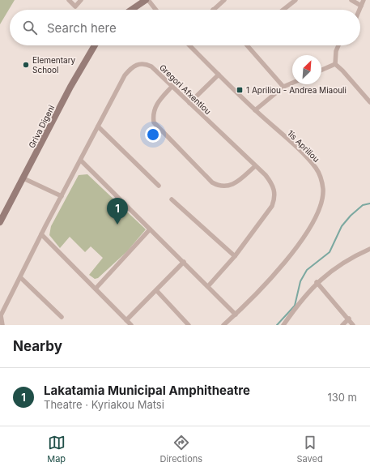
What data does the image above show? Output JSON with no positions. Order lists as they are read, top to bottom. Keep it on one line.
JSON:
{"streets":{"street":["Gregori Afxentiou","Griva Digeni","1is Apriliou"]},"places":{"other":["Elementary School"],"transit":["1 Apriliou - Andrea Miaouli"]},"north":"top right","page":{"search":"Search here","pins":"1","heading":"Nearby","list":[{"mark":"1","name":"Lakatamia Municipal Amphitheatre","note":"Theatre · Kyriakou Matsi","value":"130 m"}],"nav":["Map","Directions","Saved"]}}
